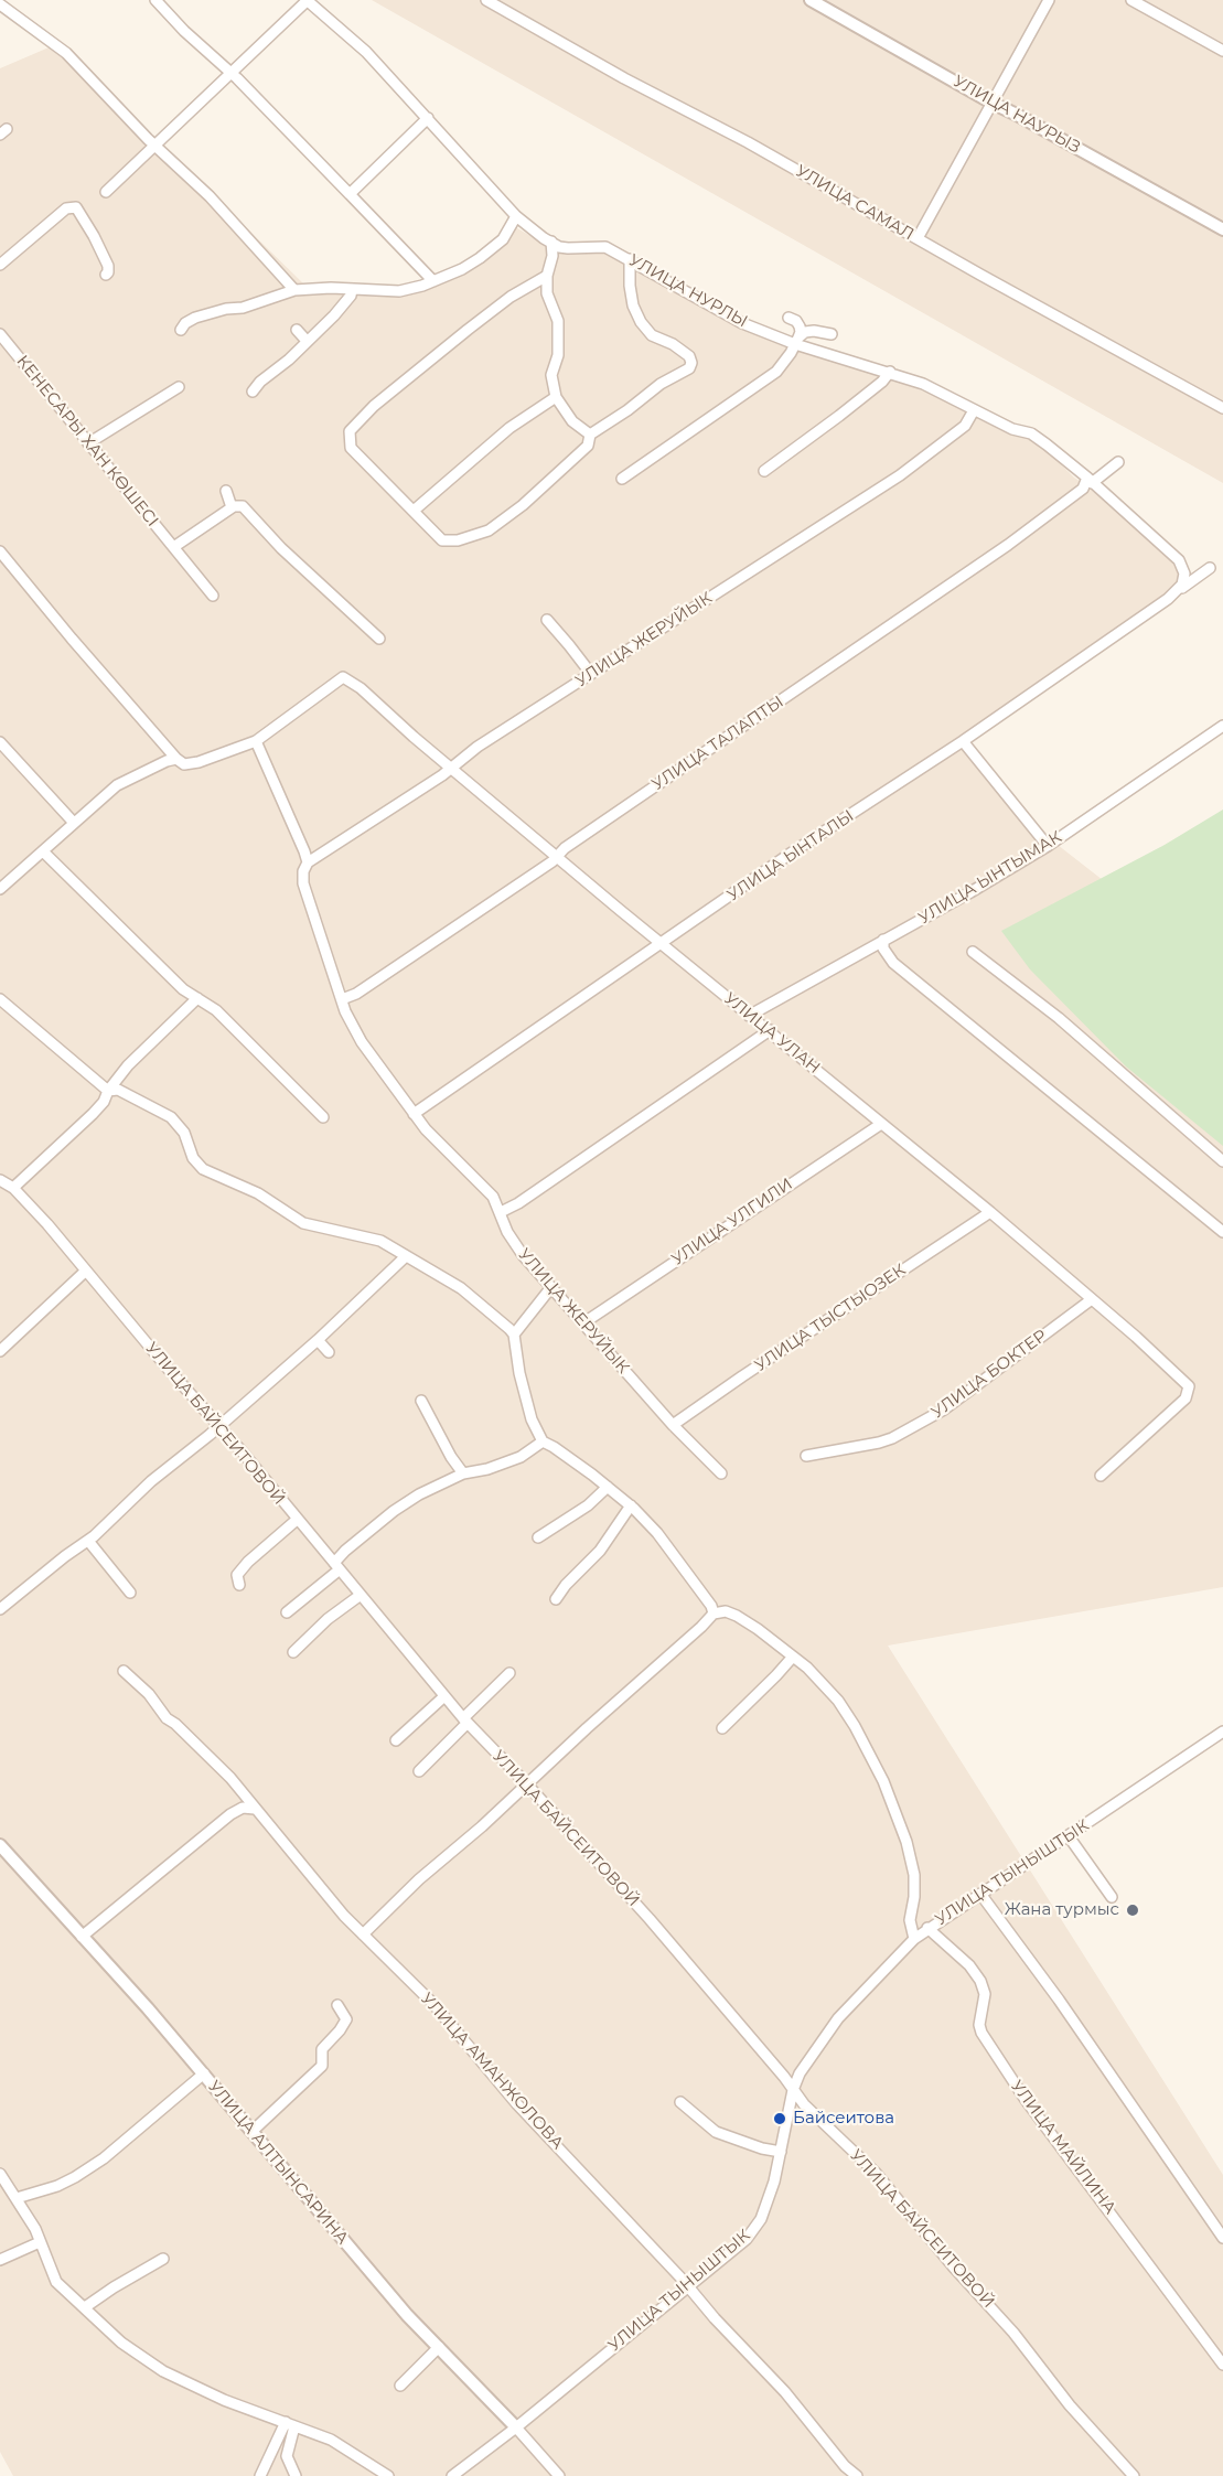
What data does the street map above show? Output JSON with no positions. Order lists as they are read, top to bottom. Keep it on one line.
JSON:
{"streets":{"street":["УЛИЦА НАУРЫЗ","УЛИЦА САМАЛ","УЛИЦА НУРЛЫ","КЕНЕСАРЫ ХАН КӨШЕСІ","УЛИЦА ЖЕРУЙЫК","УЛИЦА ТАЛАПТЫ","УЛИЦА ЫНТАЛЫ","УЛИЦА ЫНТЫМАК","УЛИЦА УЛАН","УЛИЦА УЛГИЛИ","УЛИЦА ТЫСТЫОЗЕК","УЛИЦА БОКТЕР","УЛИЦА БАЙСЕИТОВОЙ","УЛИЦА ТЫНЫШТЫК","УЛИЦА АМАНЖОЛОВА","УЛИЦА МАЙЛИНА","УЛИЦА АЛТЫНСАРИНА"]},"crossings":[["УЛИЦА НУРЛЫ","УЛИЦА ЖЕРУЙЫК"],["УЛИЦА НУРЛЫ","УЛИЦА ТАЛАПТЫ"],["УЛИЦА НУРЛЫ","УЛИЦА ЫНТАЛЫ"],["УЛИЦА ЖЕРУЙЫК","УЛИЦА ТАЛАПТЫ"],["УЛИЦА ЖЕРУЙЫК","УЛИЦА ЫНТАЛЫ"],["УЛИЦА ЖЕРУЙЫК","УЛИЦА УЛАН"],["УЛИЦА ЖЕРУЙЫК","УЛИЦА УЛГИЛИ"],["УЛИЦА ЖЕРУЙЫК","УЛИЦА ТЫСТЫОЗЕК"],["УЛИЦА ТАЛАПТЫ","УЛИЦА УЛАН"],["УЛИЦА ЫНТАЛЫ","УЛИЦА УЛАН"],["УЛИЦА ЫНТЫМАК","УЛИЦА УЛАН"],["УЛИЦА УЛАН","УЛИЦА УЛГИЛИ"],["УЛИЦА УЛАН","УЛИЦА ТЫСТЫОЗЕК"],["УЛИЦА УЛАН","УЛИЦА БОКТЕР"],["УЛИЦА БАЙСЕИТОВОЙ","УЛИЦА ТЫНЫШТЫК"],["УЛИЦА ТЫНЫШТЫК","УЛИЦА АМАНЖОЛОВА"],["УЛИЦА ТЫНЫШТЫК","УЛИЦА МАЙЛИНА"],["УЛИЦА ТЫНЫШТЫК","УЛИЦА АЛТЫНСАРИНА"]],"places":["Жана турмыс","Байсеитова"]}
